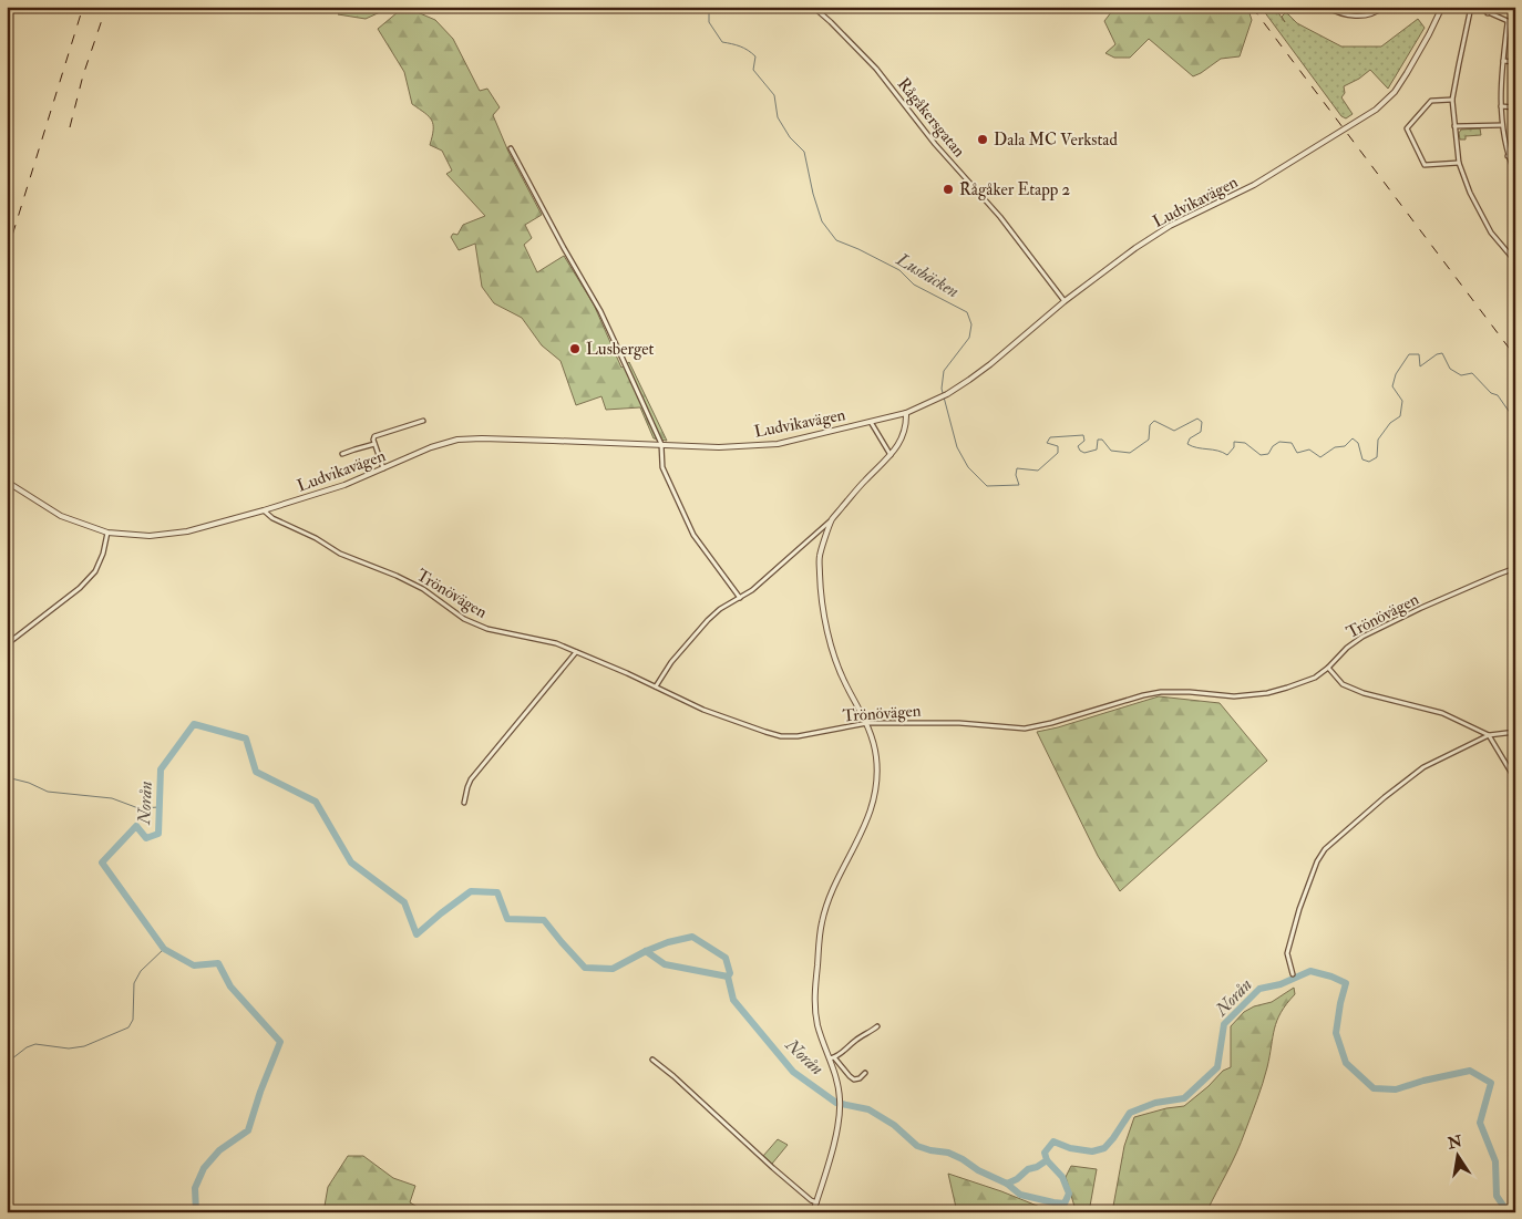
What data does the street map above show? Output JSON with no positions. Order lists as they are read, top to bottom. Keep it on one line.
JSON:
{"streets":{"street":["Rågåkersgatan","Ludvikavägen","Trönövägen"]},"crossings":[["Rågåkersgatan","Ludvikavägen"],["Ludvikavägen","Trönövägen"]],"water":["Lusbäcken","Norån"],"places":["Dala MC Verkstad","Rågåker Etapp 2","Lusberget"],"north":"top"}
